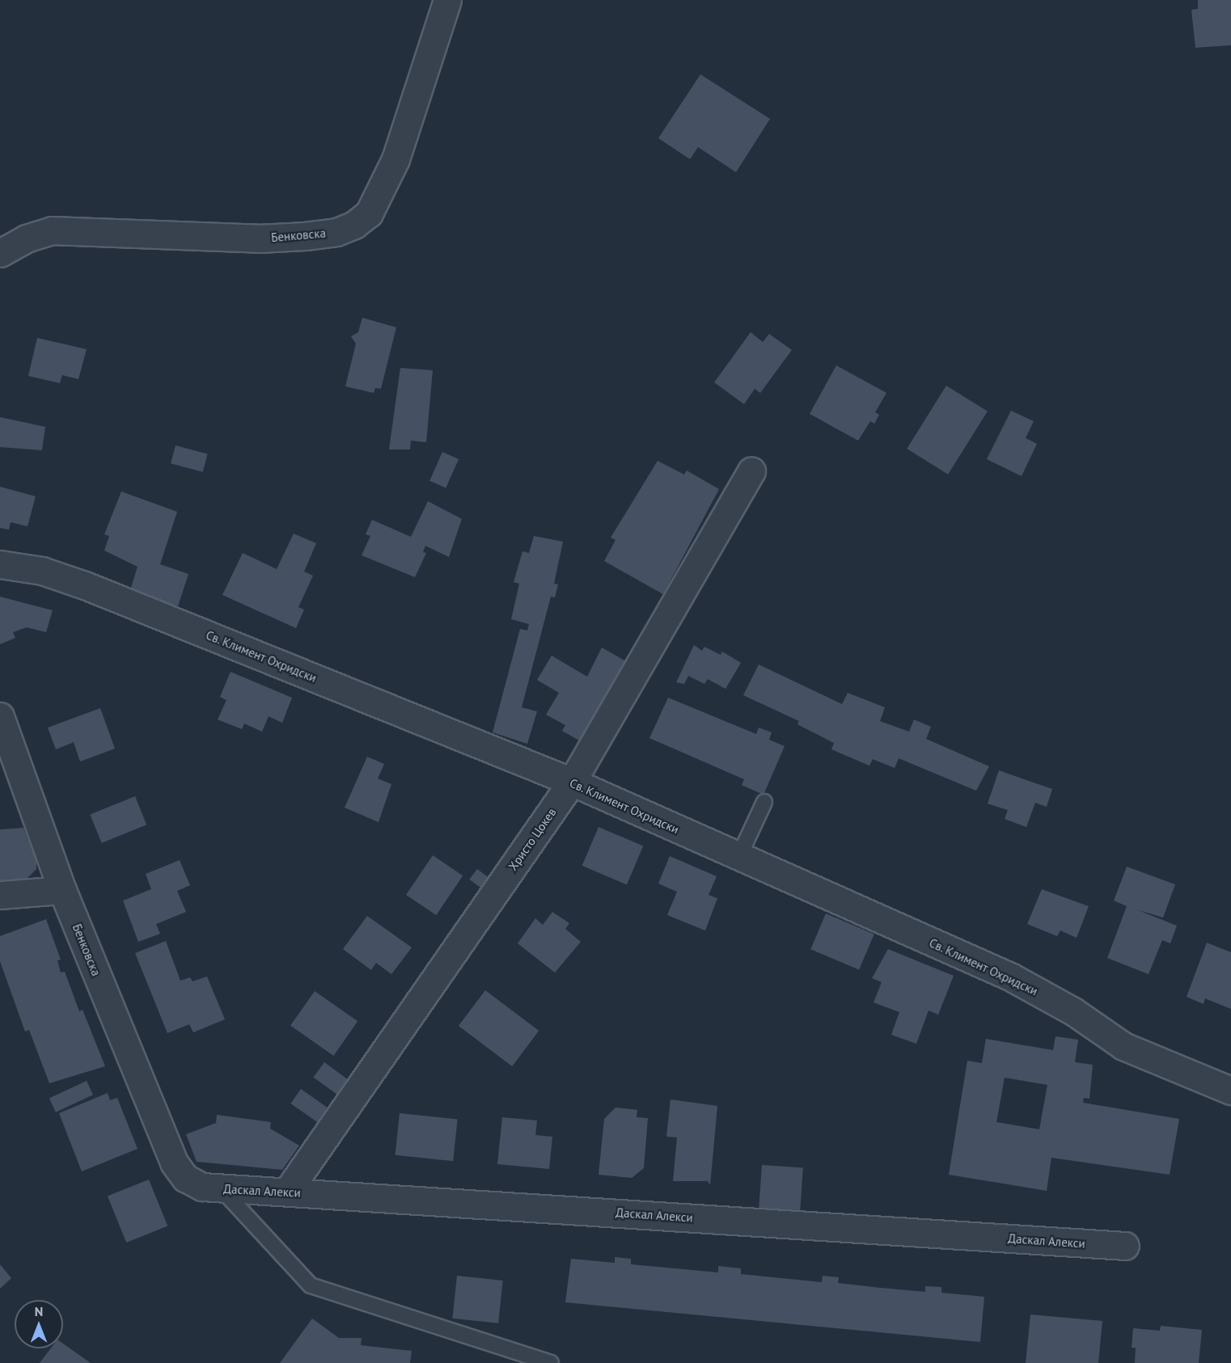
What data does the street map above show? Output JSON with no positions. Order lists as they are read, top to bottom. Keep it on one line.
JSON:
{"streets":{"street":["Бенковска","Св. Климент Охридски","Христо Цокев","Даскал Алекси"]},"crossings":[["Бенковска","Даскал Алекси"],["Св. Климент Охридски","Христо Цокев"],["Христо Цокев","Даскал Алекси"]],"north":"top"}
